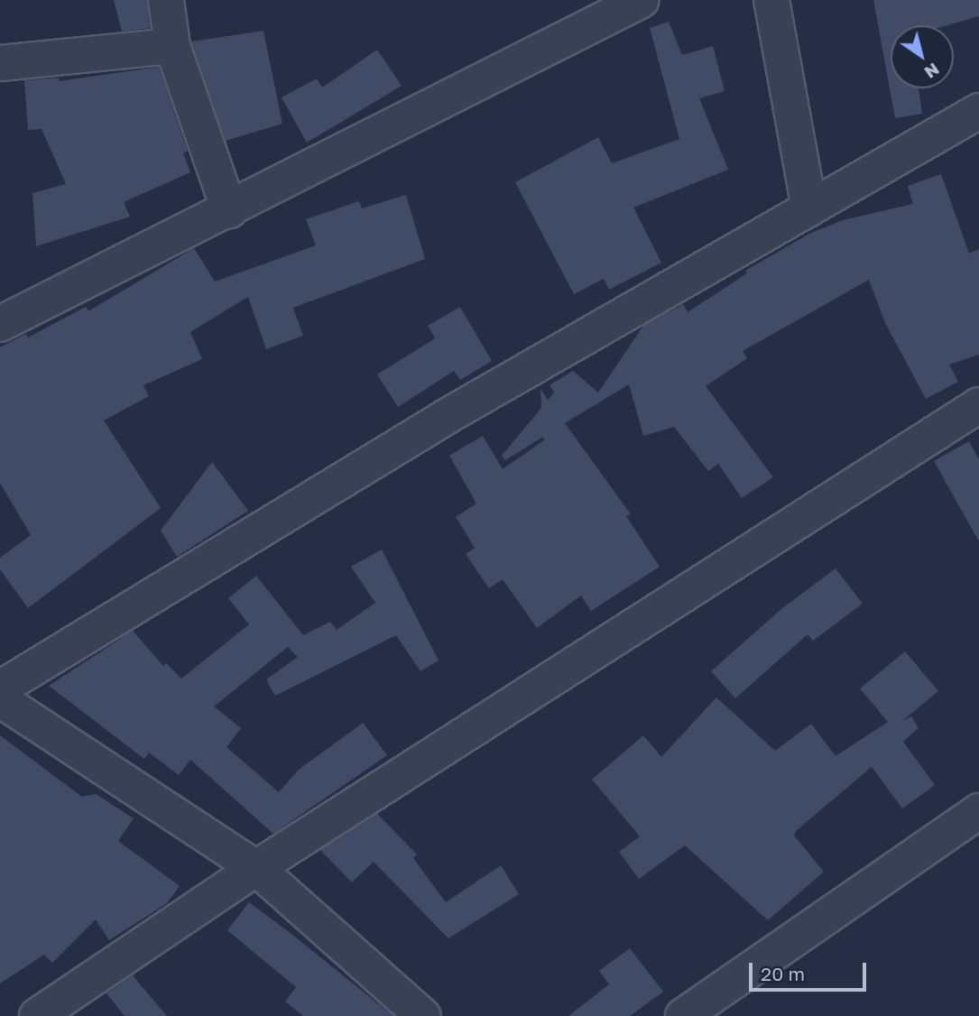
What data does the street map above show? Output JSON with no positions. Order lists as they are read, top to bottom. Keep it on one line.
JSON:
{"scale_bar":"20 m","north":"bottom right"}
